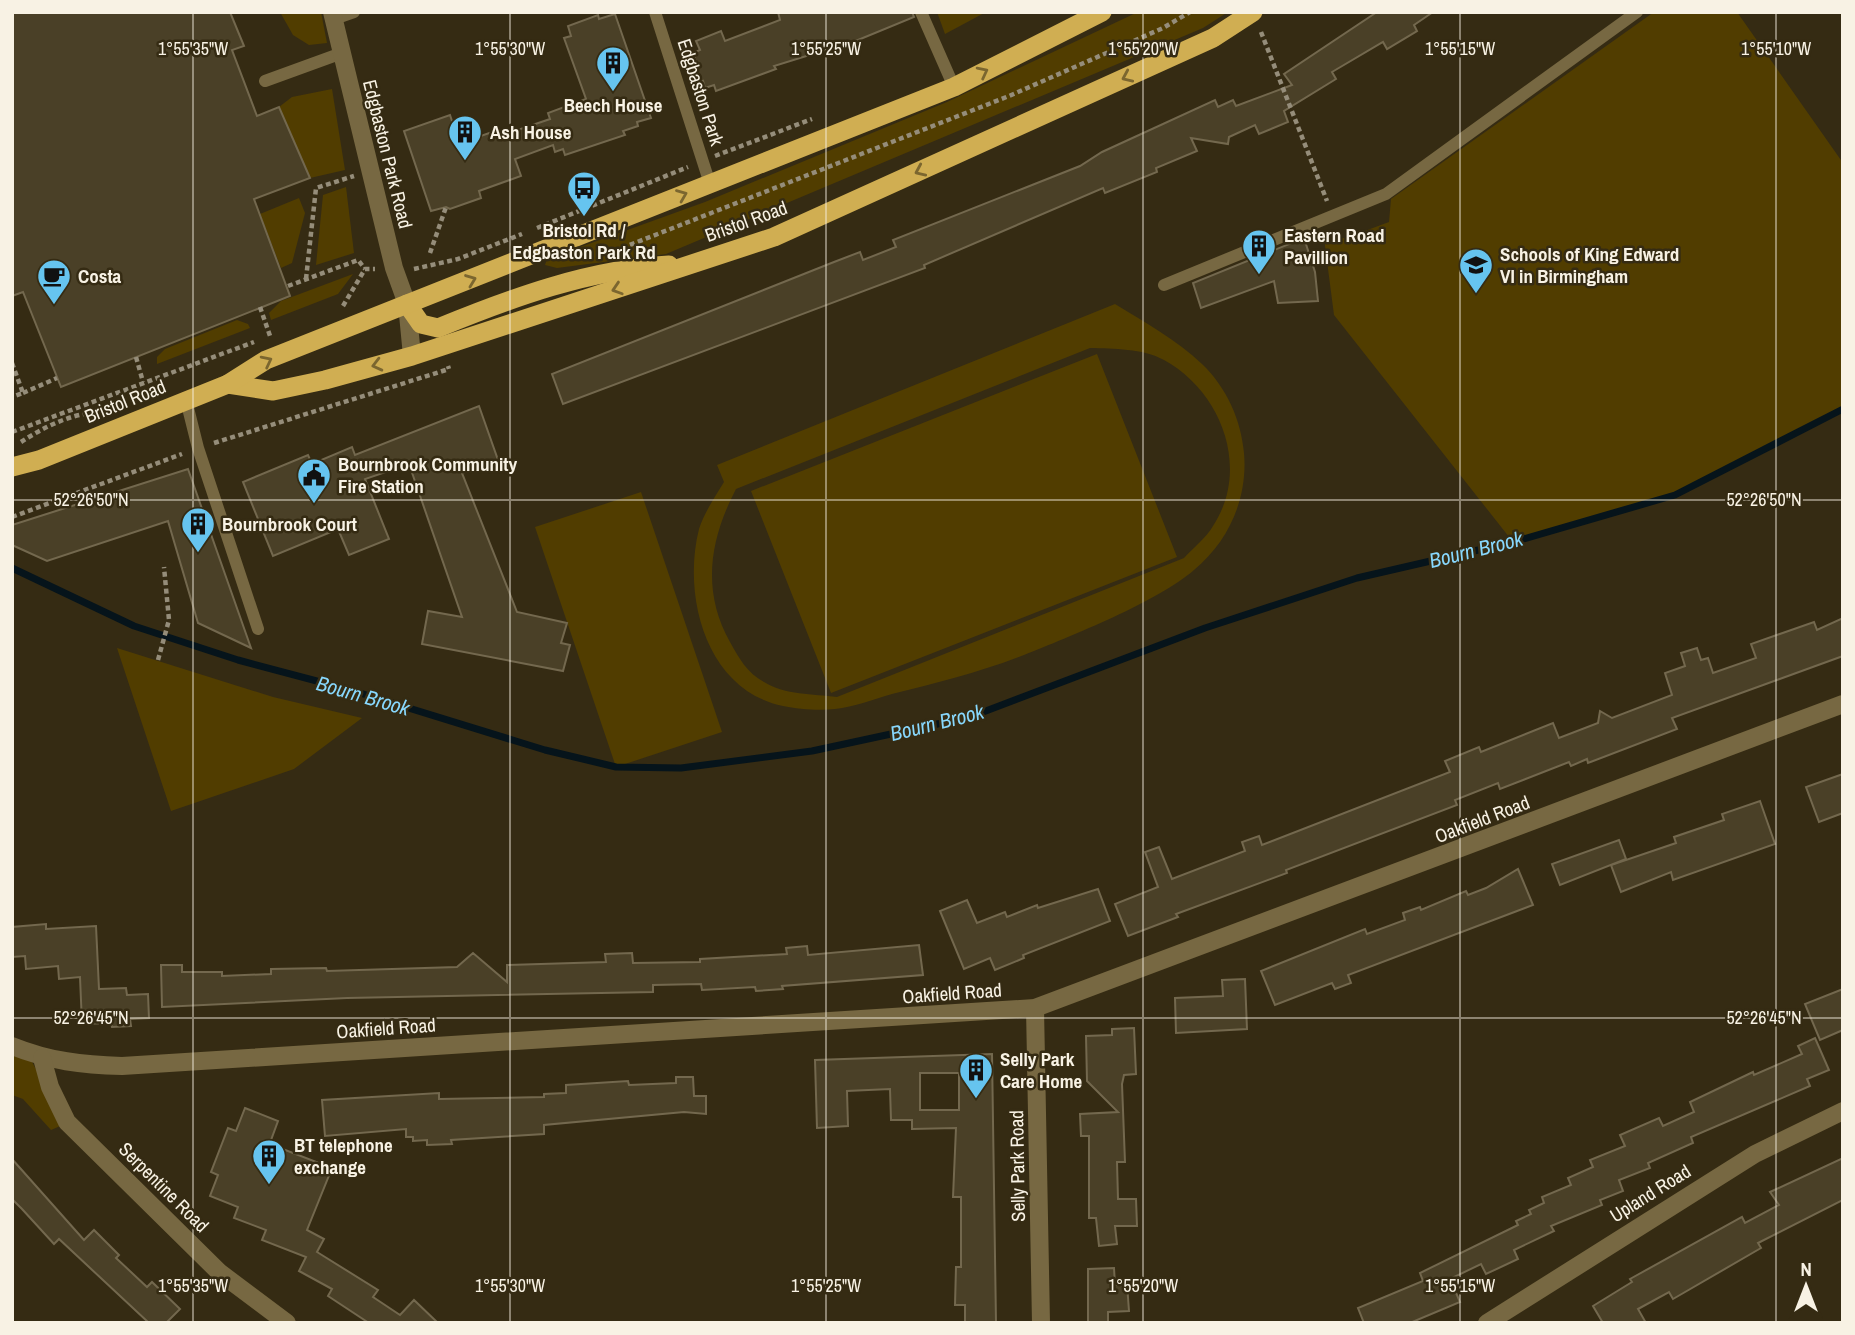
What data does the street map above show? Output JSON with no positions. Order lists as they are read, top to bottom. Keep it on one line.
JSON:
{"streets":{"highway":["Bristol Road"],"street":["Edgbaston Park Road","Oakfield Road","Selly Park Road","Serpentine Road","Upland Road"],"lane":["Edgbaston Park"]},"crossings":[["Edgbaston Park","Bristol Road"],["Edgbaston Park Road","Bristol Road"],["Oakfield Road","Selly Park Road"],["Oakfield Road","Serpentine Road"]],"water":["Bourn Brook"],"places":{"building":["Beech House","Ash House","Eastern Road Pavillion","Bournbrook Court","Selly Park Care Home","BT telephone exchange"],"bus stop":["Bristol Rd / Edgbaston Park Rd"],"school or university":["Schools of King Edward VI in Birmingham"],"cafe":["Costa"],"public building":["Bournbrook Community Fire Station"]},"north":"top","coordinates":["1°55'35\"W","1°55'30\"W","1°55'25\"W","1°55'20\"W","1°55'15\"W","1°55'10\"W","52°26'50\"N","52°26'45\"N"]}
